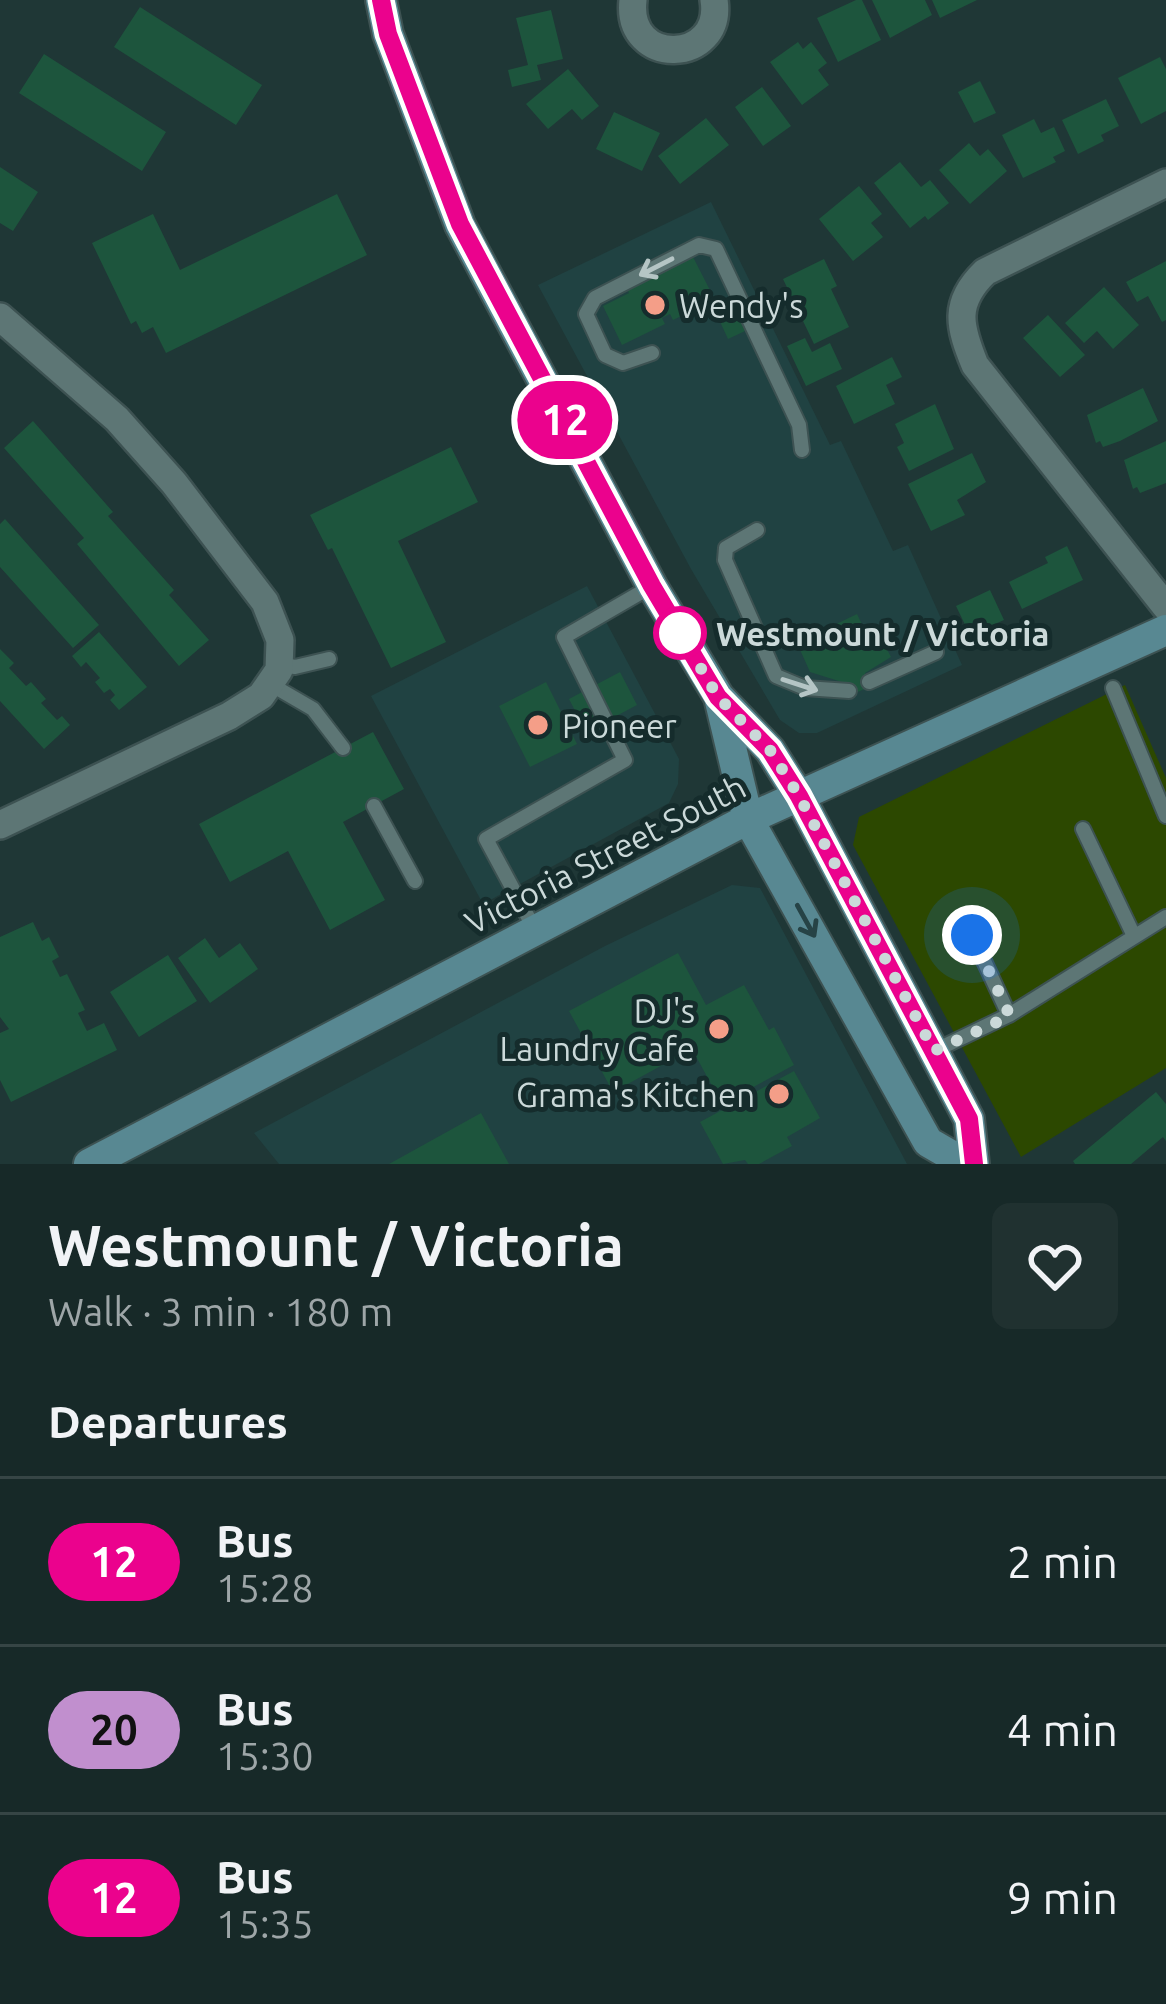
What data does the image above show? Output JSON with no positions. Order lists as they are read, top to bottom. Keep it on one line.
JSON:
{"streets":{"main road":["Victoria Street South"]},"places":["Wendy's","Westmount / Victoria","Pioneer","DJ's Laundry Cafe","Grama's Kitchen"],"lines":["bus line 12"],"page":{"on_map":"12","heading":[["Westmount / Victoria","Walk · 3 min · 180 m"],"Departures"],"list":[{"mark":"12","name":"Bus","note":"15:28","value":"2 min"},{"mark":"20","name":"Bus","note":"15:30","value":"4 min"},{"mark":"12","name":"Bus","note":"15:35","value":"9 min"}]}}
